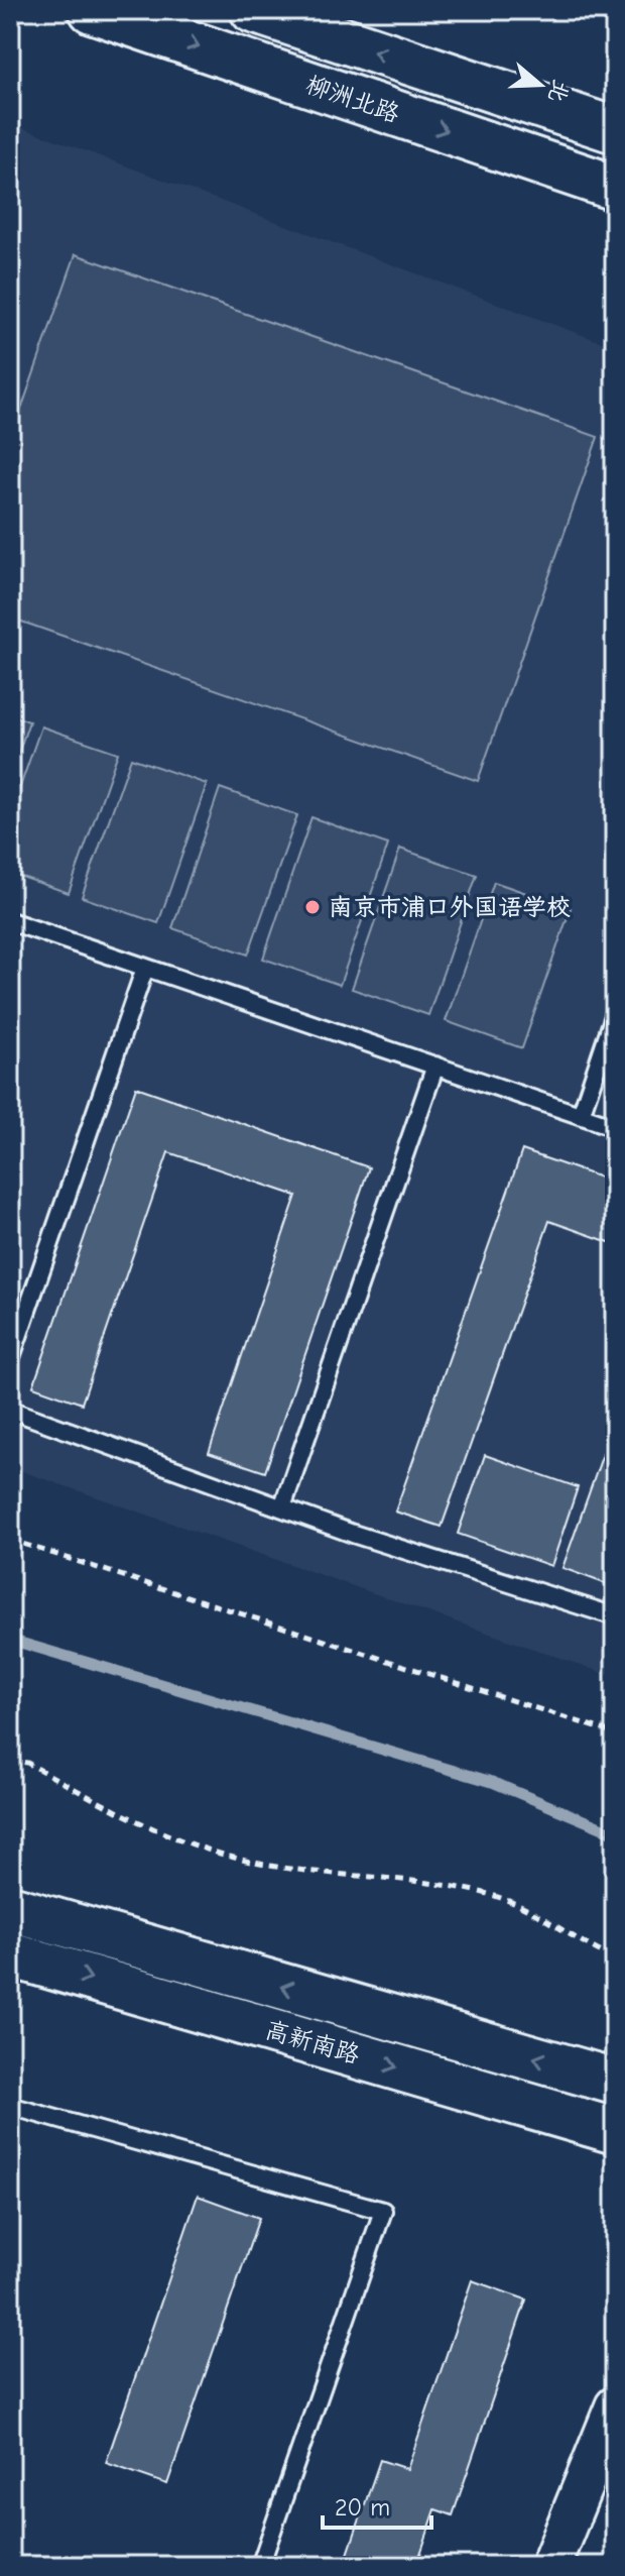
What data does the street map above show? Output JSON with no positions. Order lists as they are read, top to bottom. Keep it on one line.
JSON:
{"streets":{"main road":["柳洲北路","高新南路"]},"places":["南京市浦口外国语学校"],"scale_bar":"20 m","north":"right"}
